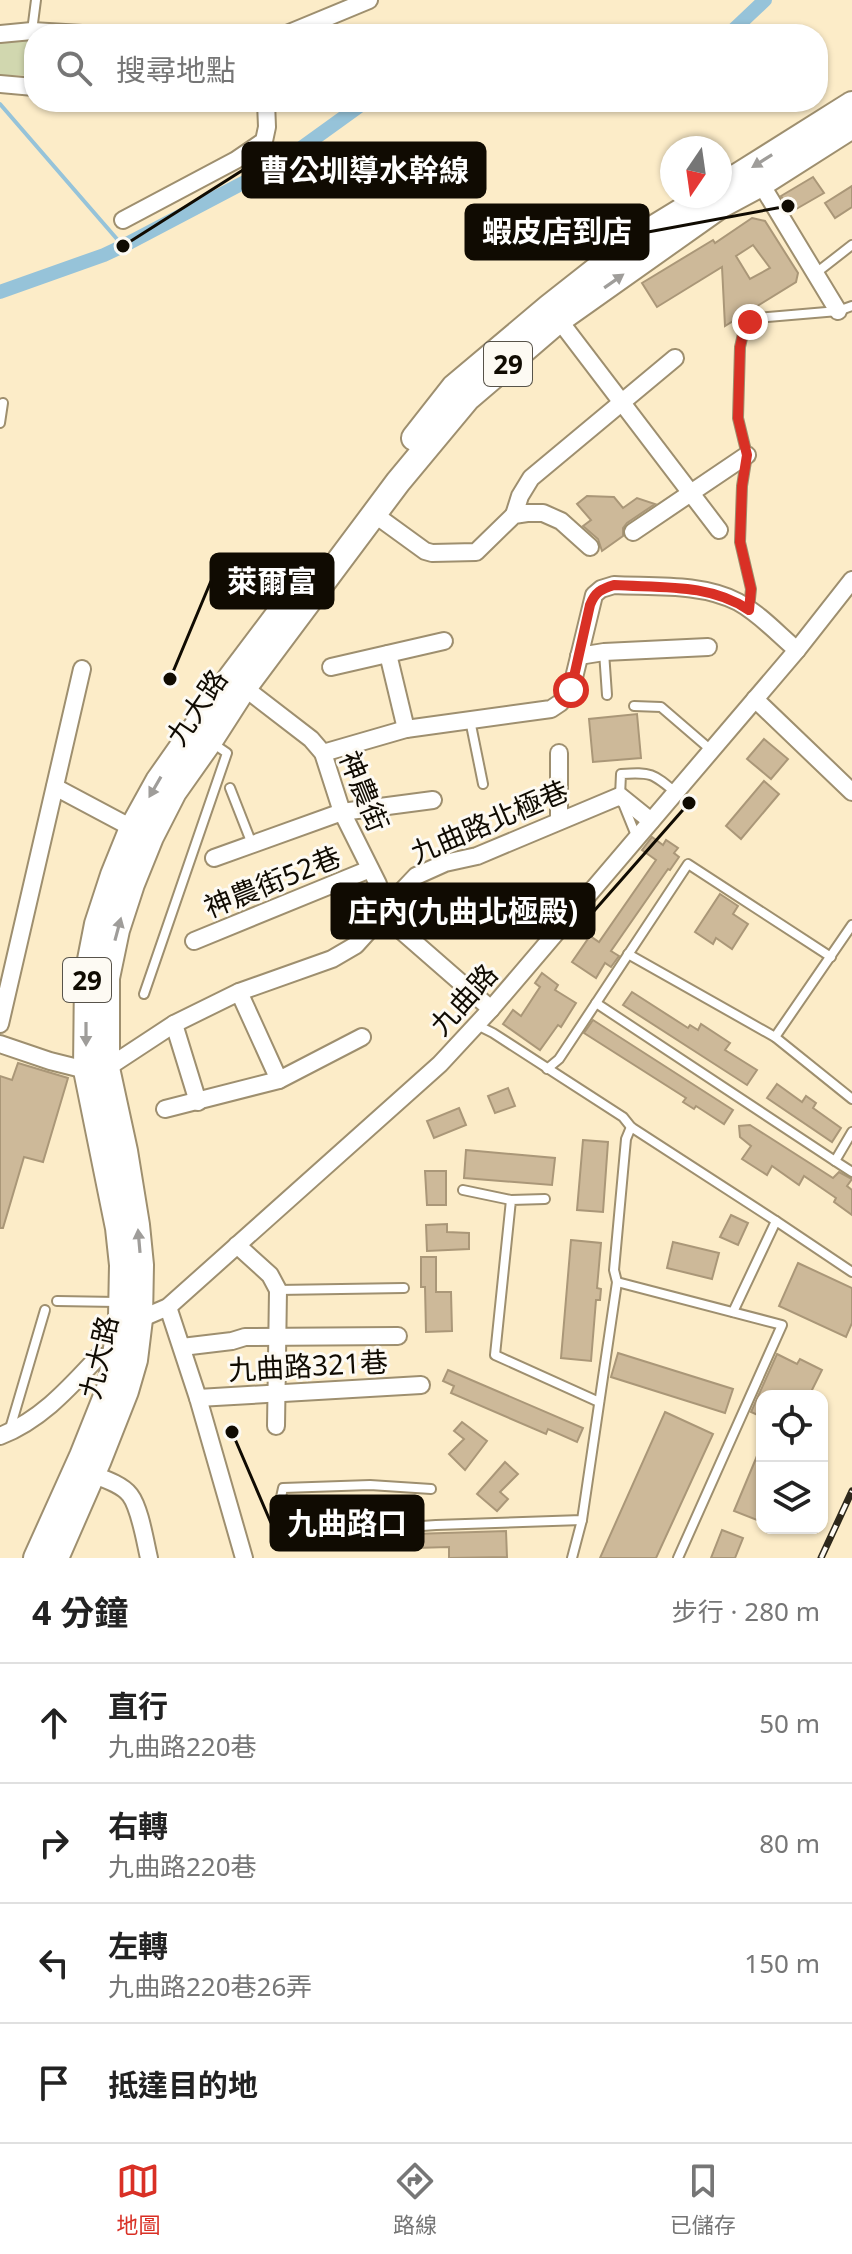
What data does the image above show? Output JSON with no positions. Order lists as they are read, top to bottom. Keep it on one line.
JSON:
{"streets":{"main road":["29","九大路"],"street":["神農街","九曲路北極巷","神農街52巷","九曲路","九曲路321巷"]},"crossings":[["九大路","神農街"],["九大路","九曲路北極巷"],["九大路","九曲路"],["神農街","九曲路北極巷"],["神農街","神農街52巷"]],"places":["蝦皮店到店","曹公圳導水幹線","萊爾富","庄內(九曲北極殿)","九曲路口"],"north":"bottom","page":{"search":"搜尋地點","heading":["4 分鐘","步行 · 280 m"],"list":[["直行","九曲路220巷","50 m"],["右轉","九曲路220巷","80 m"],["左轉","九曲路220巷26弄","150 m"],"抵達目的地"],"nav":["地圖","路線","已儲存"]}}
